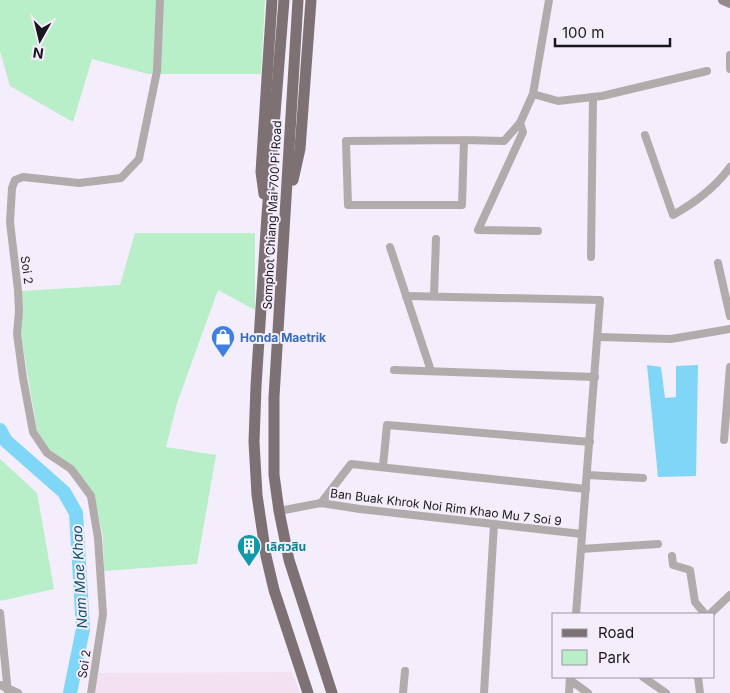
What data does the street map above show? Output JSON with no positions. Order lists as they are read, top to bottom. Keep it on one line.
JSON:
{"streets":{"main road":["Somphot Chiang Mai 700 Pi Road"],"street":["Soi 2","Ban Buak Khrok Noi Rim Khao Mu 7 Soi 9"]},"crossings":[["Somphot Chiang Mai 700 Pi Road","Ban Buak Khrok Noi Rim Khao Mu 7 Soi 9"]],"water":["Nam Mae Khao"],"places":{"shop":["Honda Maetrik"],"building":["เลิศวสิน"]},"legend":["Road","Park"],"scale_bar":"100 m","north":"bottom"}
